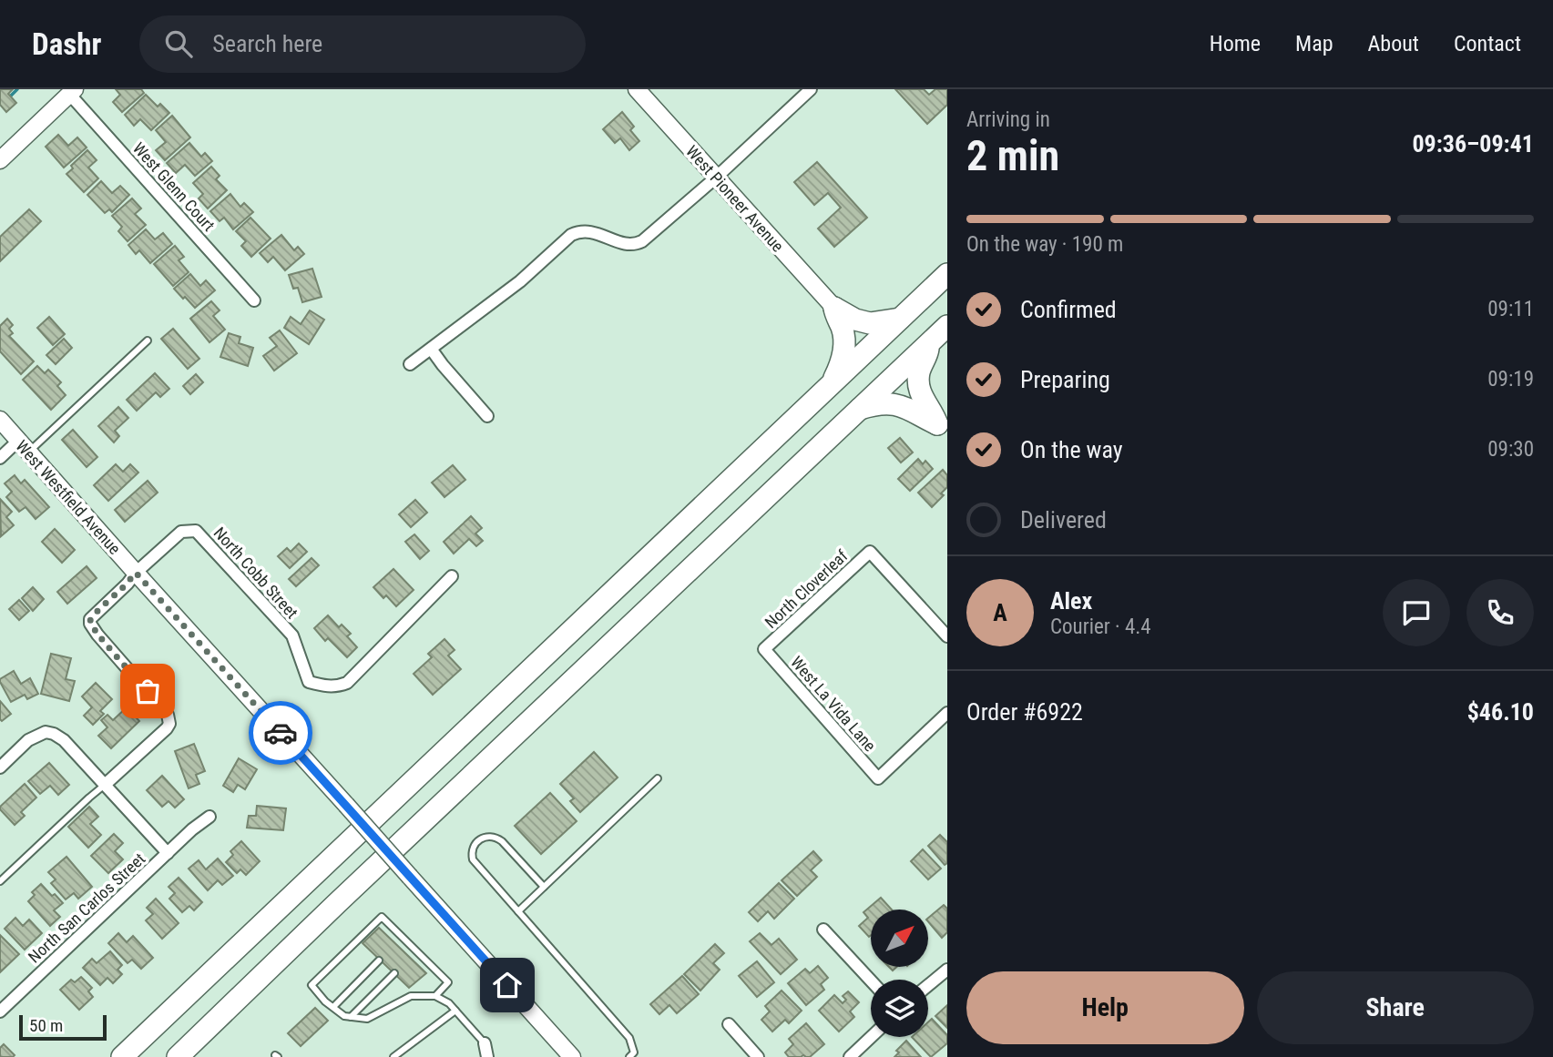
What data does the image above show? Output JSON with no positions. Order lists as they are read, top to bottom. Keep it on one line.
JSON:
{"streets":{"street":["West Glenn Court","West Pioneer Avenue","West Westfield Avenue","North Cobb Street","North Cloverleaf","West La Vida Lane","North San Carlos Street"]},"crossings":[["West Westfield Avenue","North Cobb Street"],["North Cobb Street","North San Carlos Street"],["North Cloverleaf","West La Vida Lane"]],"scale_bar":"50 m","north":"top right","page":{"header":"Dashr","search":"Search here","nav":["Home","Map","About","Contact"],"heading":["2 min","Arriving in","09:36–09:41"],"panel":["Alex","Courier · 4.4","Order #6922","$46.10"],"bar":"On the way · 190 m","list":[["Confirmed","09:11"],["Preparing","09:19"],["On the way","09:30"],"Delivered"],"round":"A","buttons":["Help","Share"],"scale":"50 m"}}
